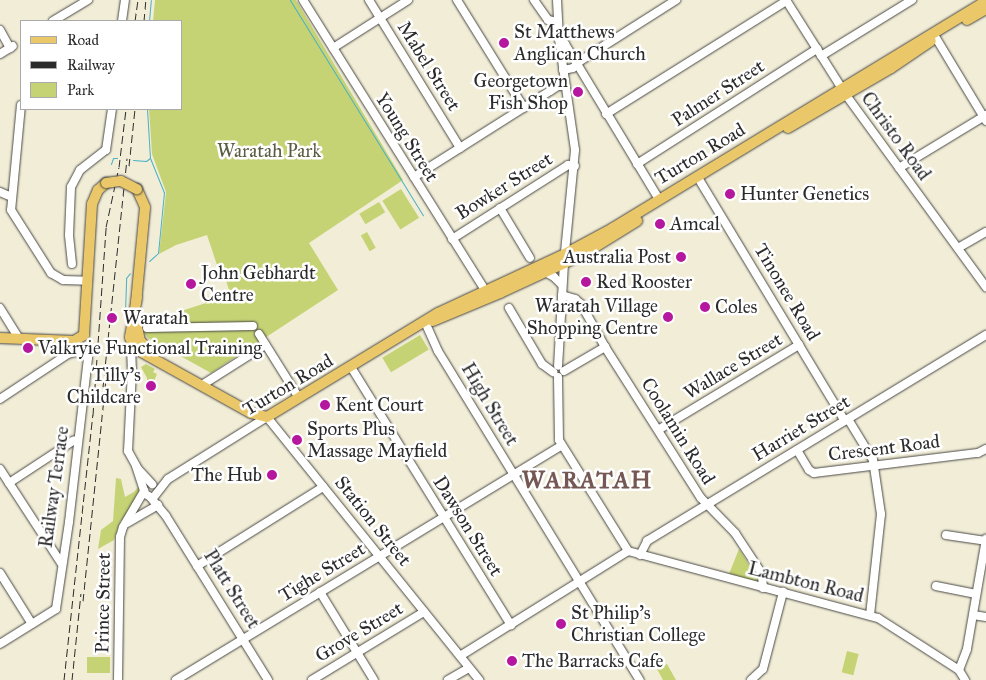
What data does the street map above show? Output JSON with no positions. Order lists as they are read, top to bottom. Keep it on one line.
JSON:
{"streets":{"main road":["Turton Road"],"street":["Mabel Street","Palmer Street","Christo Road","Young Street","Bowker Street","Tinonee Road","Wallace Street","High Street","Harriet Street","Coolamin Road","Crescent Road","Railway Terrace","Station Street","Dawson Street","Tighe Street","Lambton Road","Platt Street","Prince Street","Grove Street"]},"crossings":[["Palmer Street","Christo Road"],["Christo Road","Turton Road"],["Young Street","Turton Road"],["Young Street","Bowker Street"],["Turton Road","Tinonee Road"],["Turton Road","High Street"],["Turton Road","Station Street"],["Turton Road","Dawson Street"],["Turton Road","Platt Street"],["Turton Road","Prince Street"],["Tinonee Road","Wallace Street"],["Tinonee Road","Harriet Street"],["Tinonee Road","Crescent Road"],["Tinonee Road","Lambton Road"],["Wallace Street","Coolamin Road"],["High Street","Tighe Street"],["Harriet Street","Coolamin Road"],["Harriet Street","Crescent Road"],["Harriet Street","Lambton Road"],["Coolamin Road","Lambton Road"],["Station Street","Tighe Street"],["Station Street","Grove Street"],["Dawson Street","Tighe Street"],["Tighe Street","Platt Street"],["Platt Street","Prince Street"]],"districts":["WARATAH"],"parks":["Waratah Park"],"places":["St Matthews Anglican Church","Georgetown Fish Shop","Hunter Genetics","Amcal","Australia Post","Red Rooster","John Gebhardt Centre","Coles","Waratah Village Shopping Centre","Waratah","Valkryie Functional Training","Tilly’s Childcare","Kent Court","Sports Plus Massage Mayfield","The Hub","St Philip’s Christian College","The Barracks Cafe"],"legend":["Road","Railway","Park"]}
